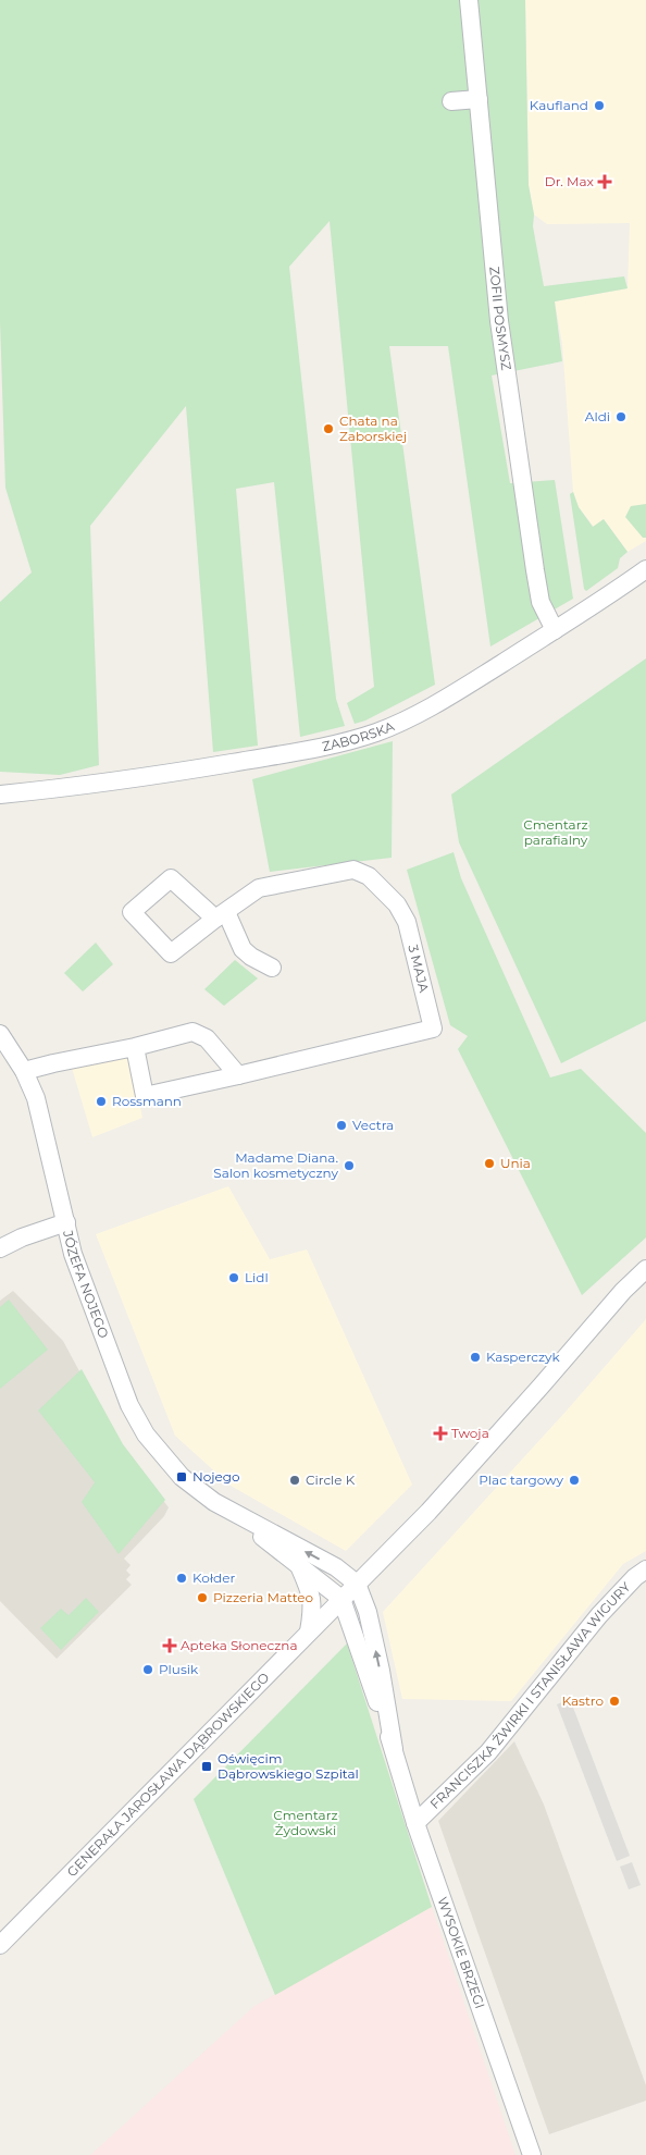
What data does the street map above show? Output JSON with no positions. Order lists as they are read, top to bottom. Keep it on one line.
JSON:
{"streets":{"street":["ZOFII POSMYSZ","ZABORSKA","3 MAJA","JÓZEFA NOJEGO","FRANCISZKA ŻWIRKI I STANISŁAWA WIGURY","GENERAŁA JAROSŁAWA DĄBROWSKIEGO","WYSOKIE BRZEGI"]},"crossings":[["ZOFII POSMYSZ","ZABORSKA"],["JÓZEFA NOJEGO","GENERAŁA JAROSŁAWA DĄBROWSKIEGO"],["JÓZEFA NOJEGO","WYSOKIE BRZEGI"],["FRANCISZKA ŻWIRKI I STANISŁAWA WIGURY","WYSOKIE BRZEGI"],["GENERAŁA JAROSŁAWA DĄBROWSKIEGO","WYSOKIE BRZEGI"]],"parks":["Cmentarz parafialny","Cmentarz Żydowski"],"places":{"other":["Kaufland","Aldi","Chata na Zaborskiej","Rossmann","Vectra","Unia","Madame Diana. Salon kosmetyczny","Lidl","Kasperczyk","Circle K","Plac targowy","Kołder","Pizzeria Matteo","Plusik","Kastro"],"health":["Dr. Max","Twoja","Apteka Słoneczna"],"transit":["Nojego","Oświęcim Dąbrowskiego Szpital"]}}
